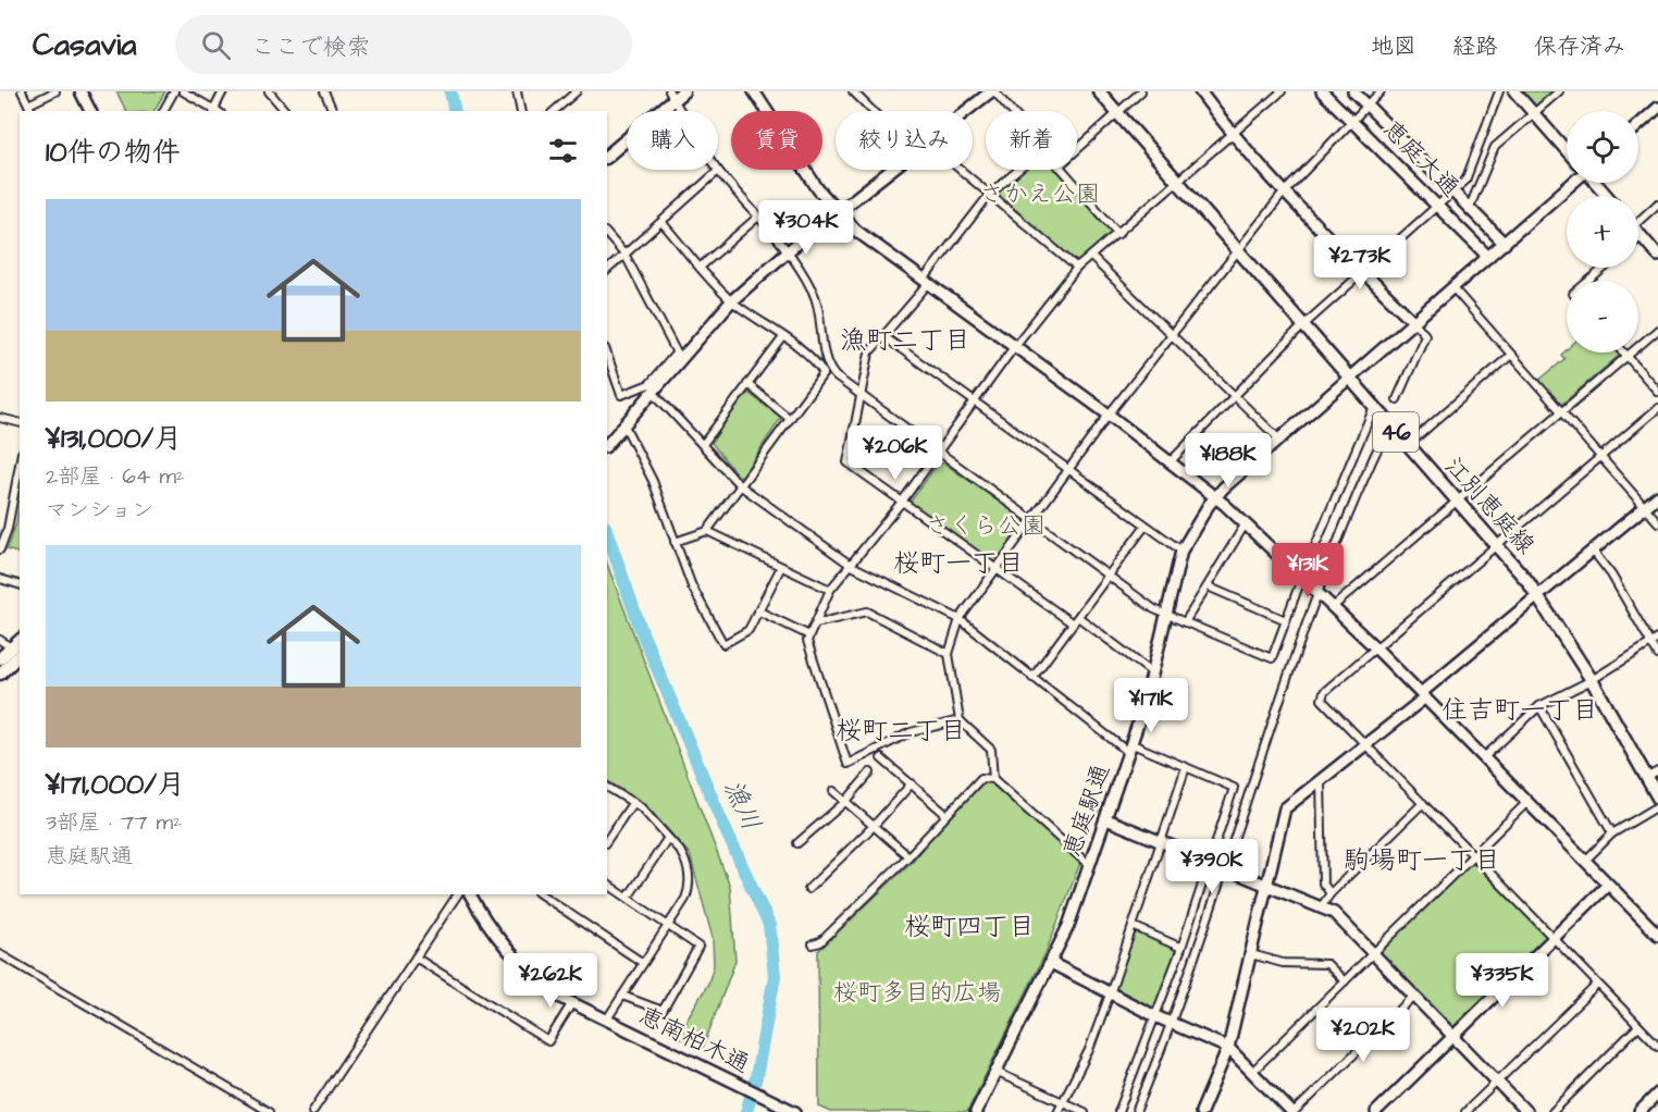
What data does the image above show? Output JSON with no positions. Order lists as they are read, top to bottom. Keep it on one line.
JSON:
{"streets":{"main road":["46","江別恵庭線"],"street":["恵庭大通","恵庭駅通","恵南柏木通"]},"crossings":[["恵庭大通","恵庭駅通"],["江別恵庭線","恵庭駅通"]],"districts":["漁町二丁目","桜町一丁目","住吉町一丁目","桜町二丁目","駒場町一丁目","桜町四丁目"],"water":["漁川"],"parks":["さかえ公園","さくら公園","桜町多目的広場"],"page":{"header":"Casavia","search":"ここで検索","nav":["地図","経路","保存済み"],"map_buttons":["+","−"],"chip":["購入","賃貸","絞り込み","新着"],"heading":"10件の物件","list":[{"name":"¥131,000/月","note":"2部屋 · 64 m² · マンション"},{"name":"¥171,000/月","note":"3部屋 · 77 m² · 恵庭駅通"}],"price":["¥304K","¥273K","¥206K","¥188K","¥131K","¥171K","¥390K","¥262K","¥335K","¥202K"]}}
